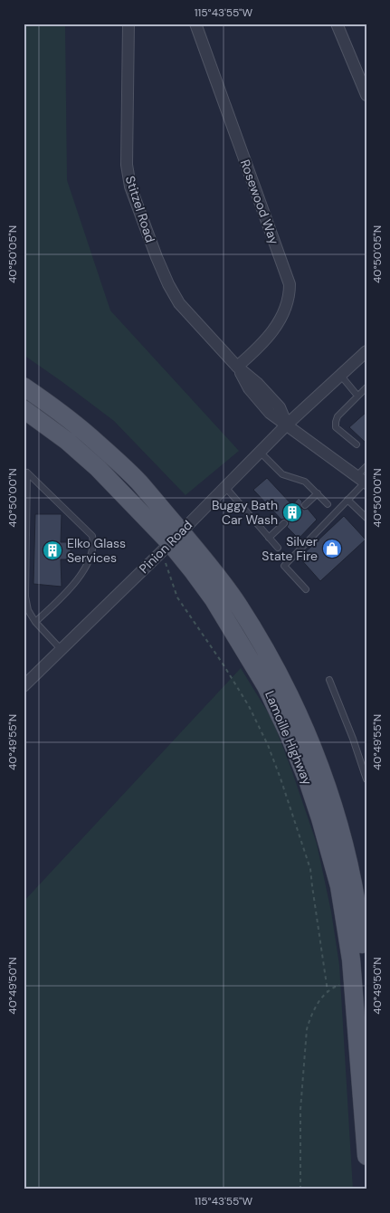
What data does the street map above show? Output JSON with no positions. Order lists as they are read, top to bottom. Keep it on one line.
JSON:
{"streets":{"main road":["Lamoille Highway"],"street":["Rosewood Way","Stitzel Road","Pinion Road"]},"crossings":[["Rosewood Way","Stitzel Road"],["Stitzel Road","Pinion Road"],["Pinion Road","Lamoille Highway"]],"places":{"building":["Buggy Bath Car Wash","Elko Glass Services"],"shop":["Silver State Fire"]},"coordinates":["115°43'55\"W","40°50'05\"N","40°50'00\"N","40°49'55\"N","40°49'50\"N"]}
